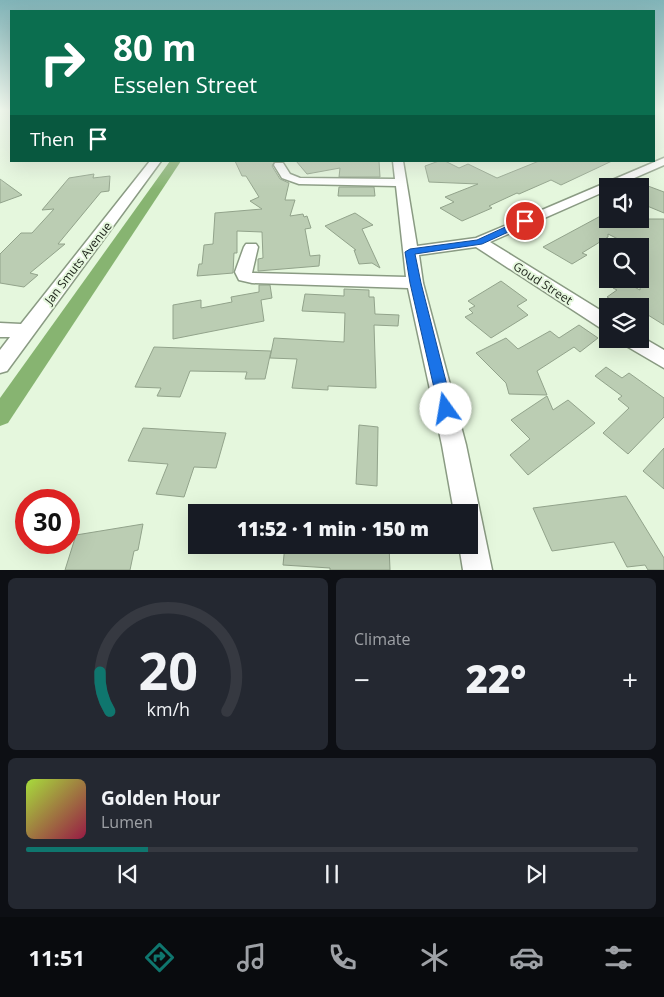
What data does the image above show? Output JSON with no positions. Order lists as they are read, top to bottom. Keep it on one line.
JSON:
{"streets":{"street":["Jan Smuts Avenue","Goud Street"]},"page":{"turn":["80 m","Esselen Street"],"then":"Then","limit":"30","trip":"11:52 · 1 min · 150 m","tile":"Climate","heat":["−","22°","+"],"song":["Golden Hour","Lumen"],"tabs":"11:51","gauge":["20","km/h"]}}
